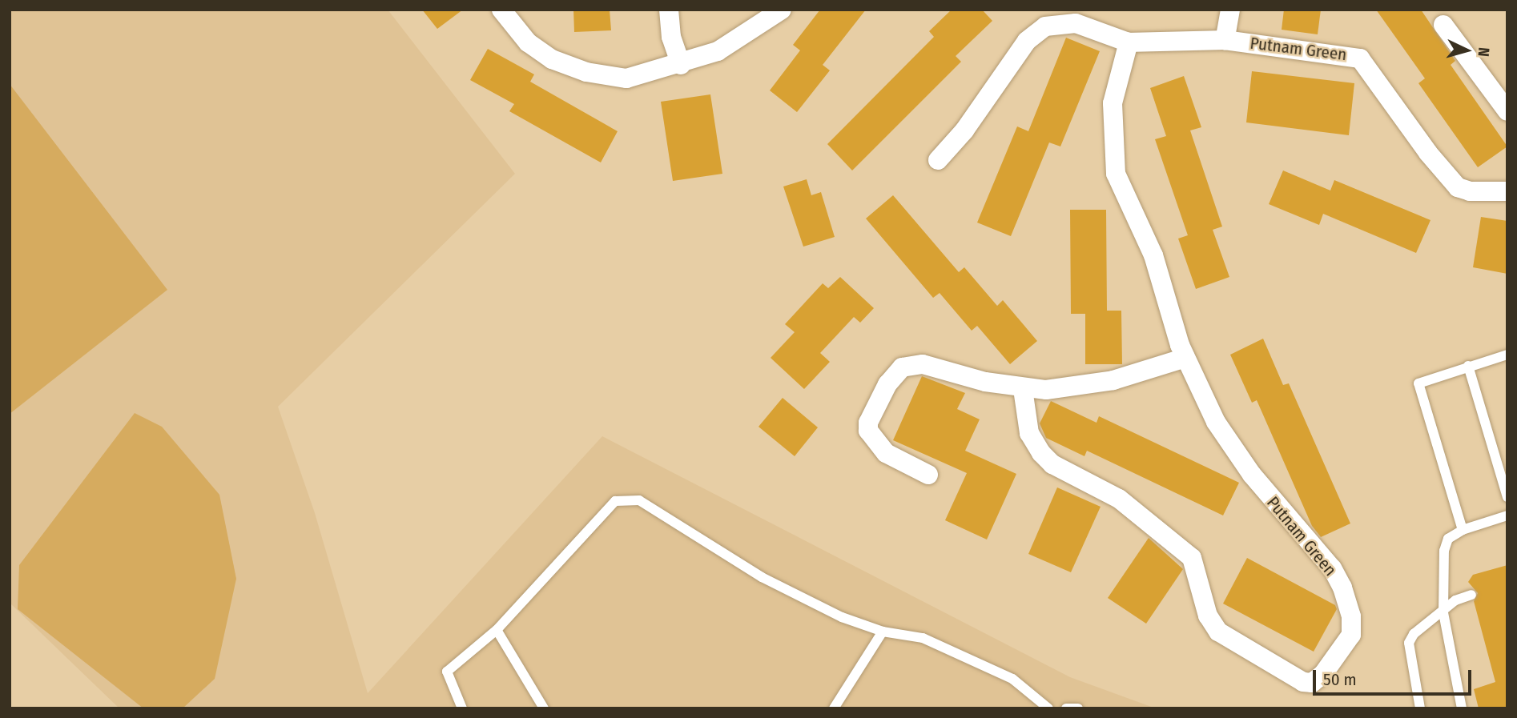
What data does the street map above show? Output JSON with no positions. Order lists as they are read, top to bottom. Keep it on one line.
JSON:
{"streets":{"street":["Putnam Green"]},"scale_bar":"50 m","north":"right"}
